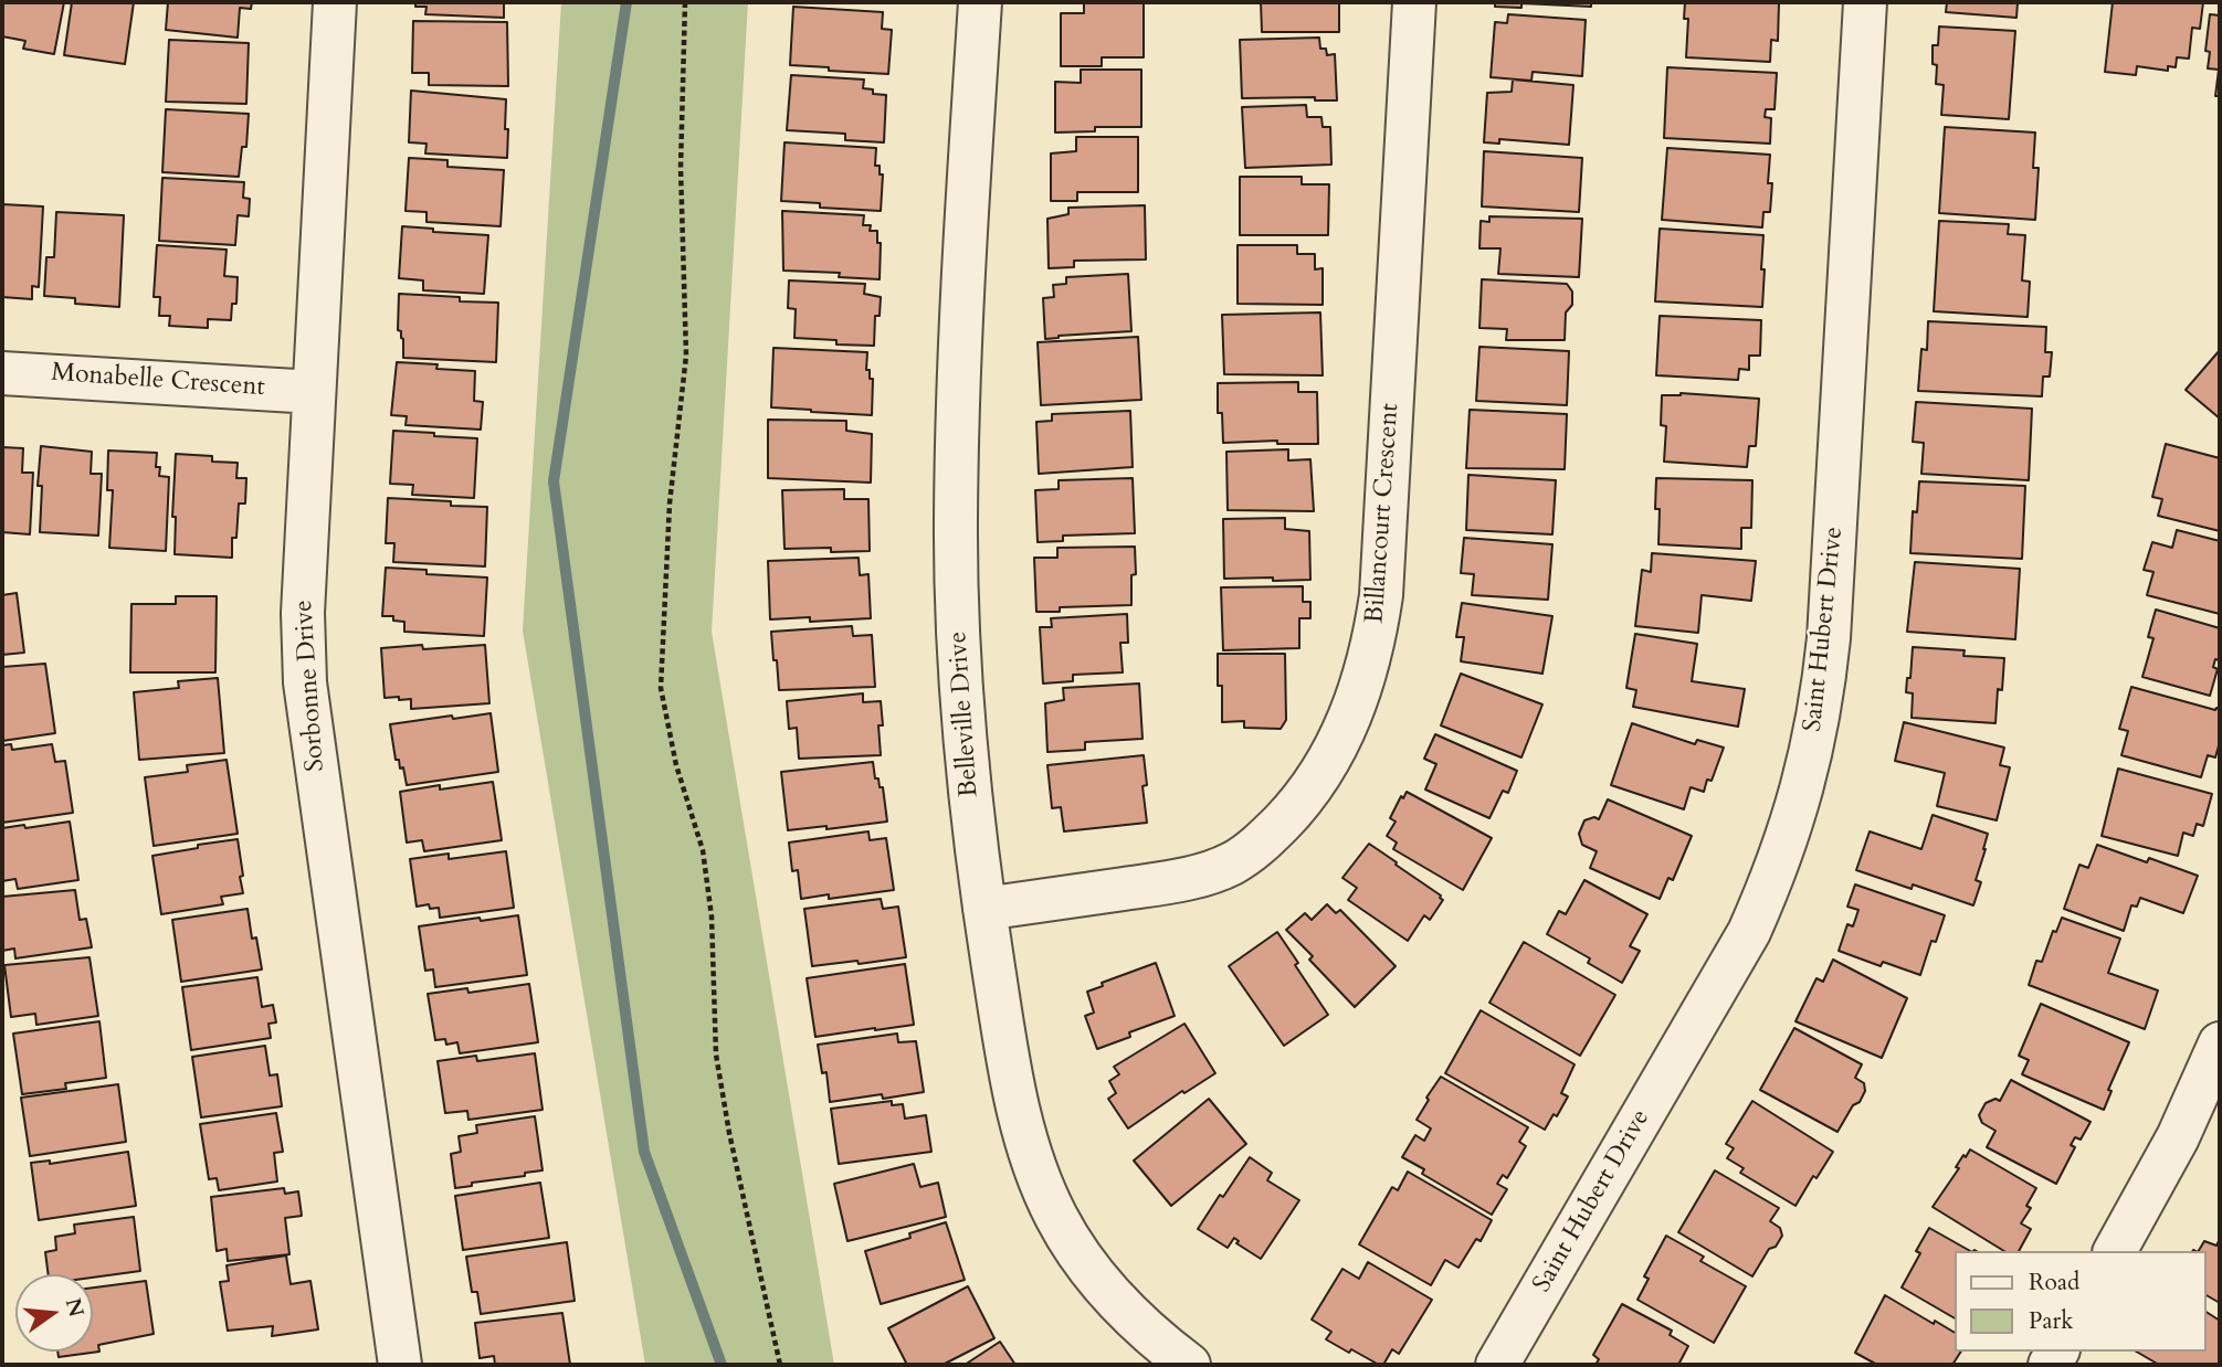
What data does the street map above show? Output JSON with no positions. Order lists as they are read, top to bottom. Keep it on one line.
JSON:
{"streets":{"street":["Monabelle Crescent","Billancourt Crescent","Saint Hubert Drive","Sorbonne Drive","Belleville Drive"]},"crossings":[["Monabelle Crescent","Sorbonne Drive"],["Billancourt Crescent","Belleville Drive"]],"legend":["Road","Park"],"north":"right"}
